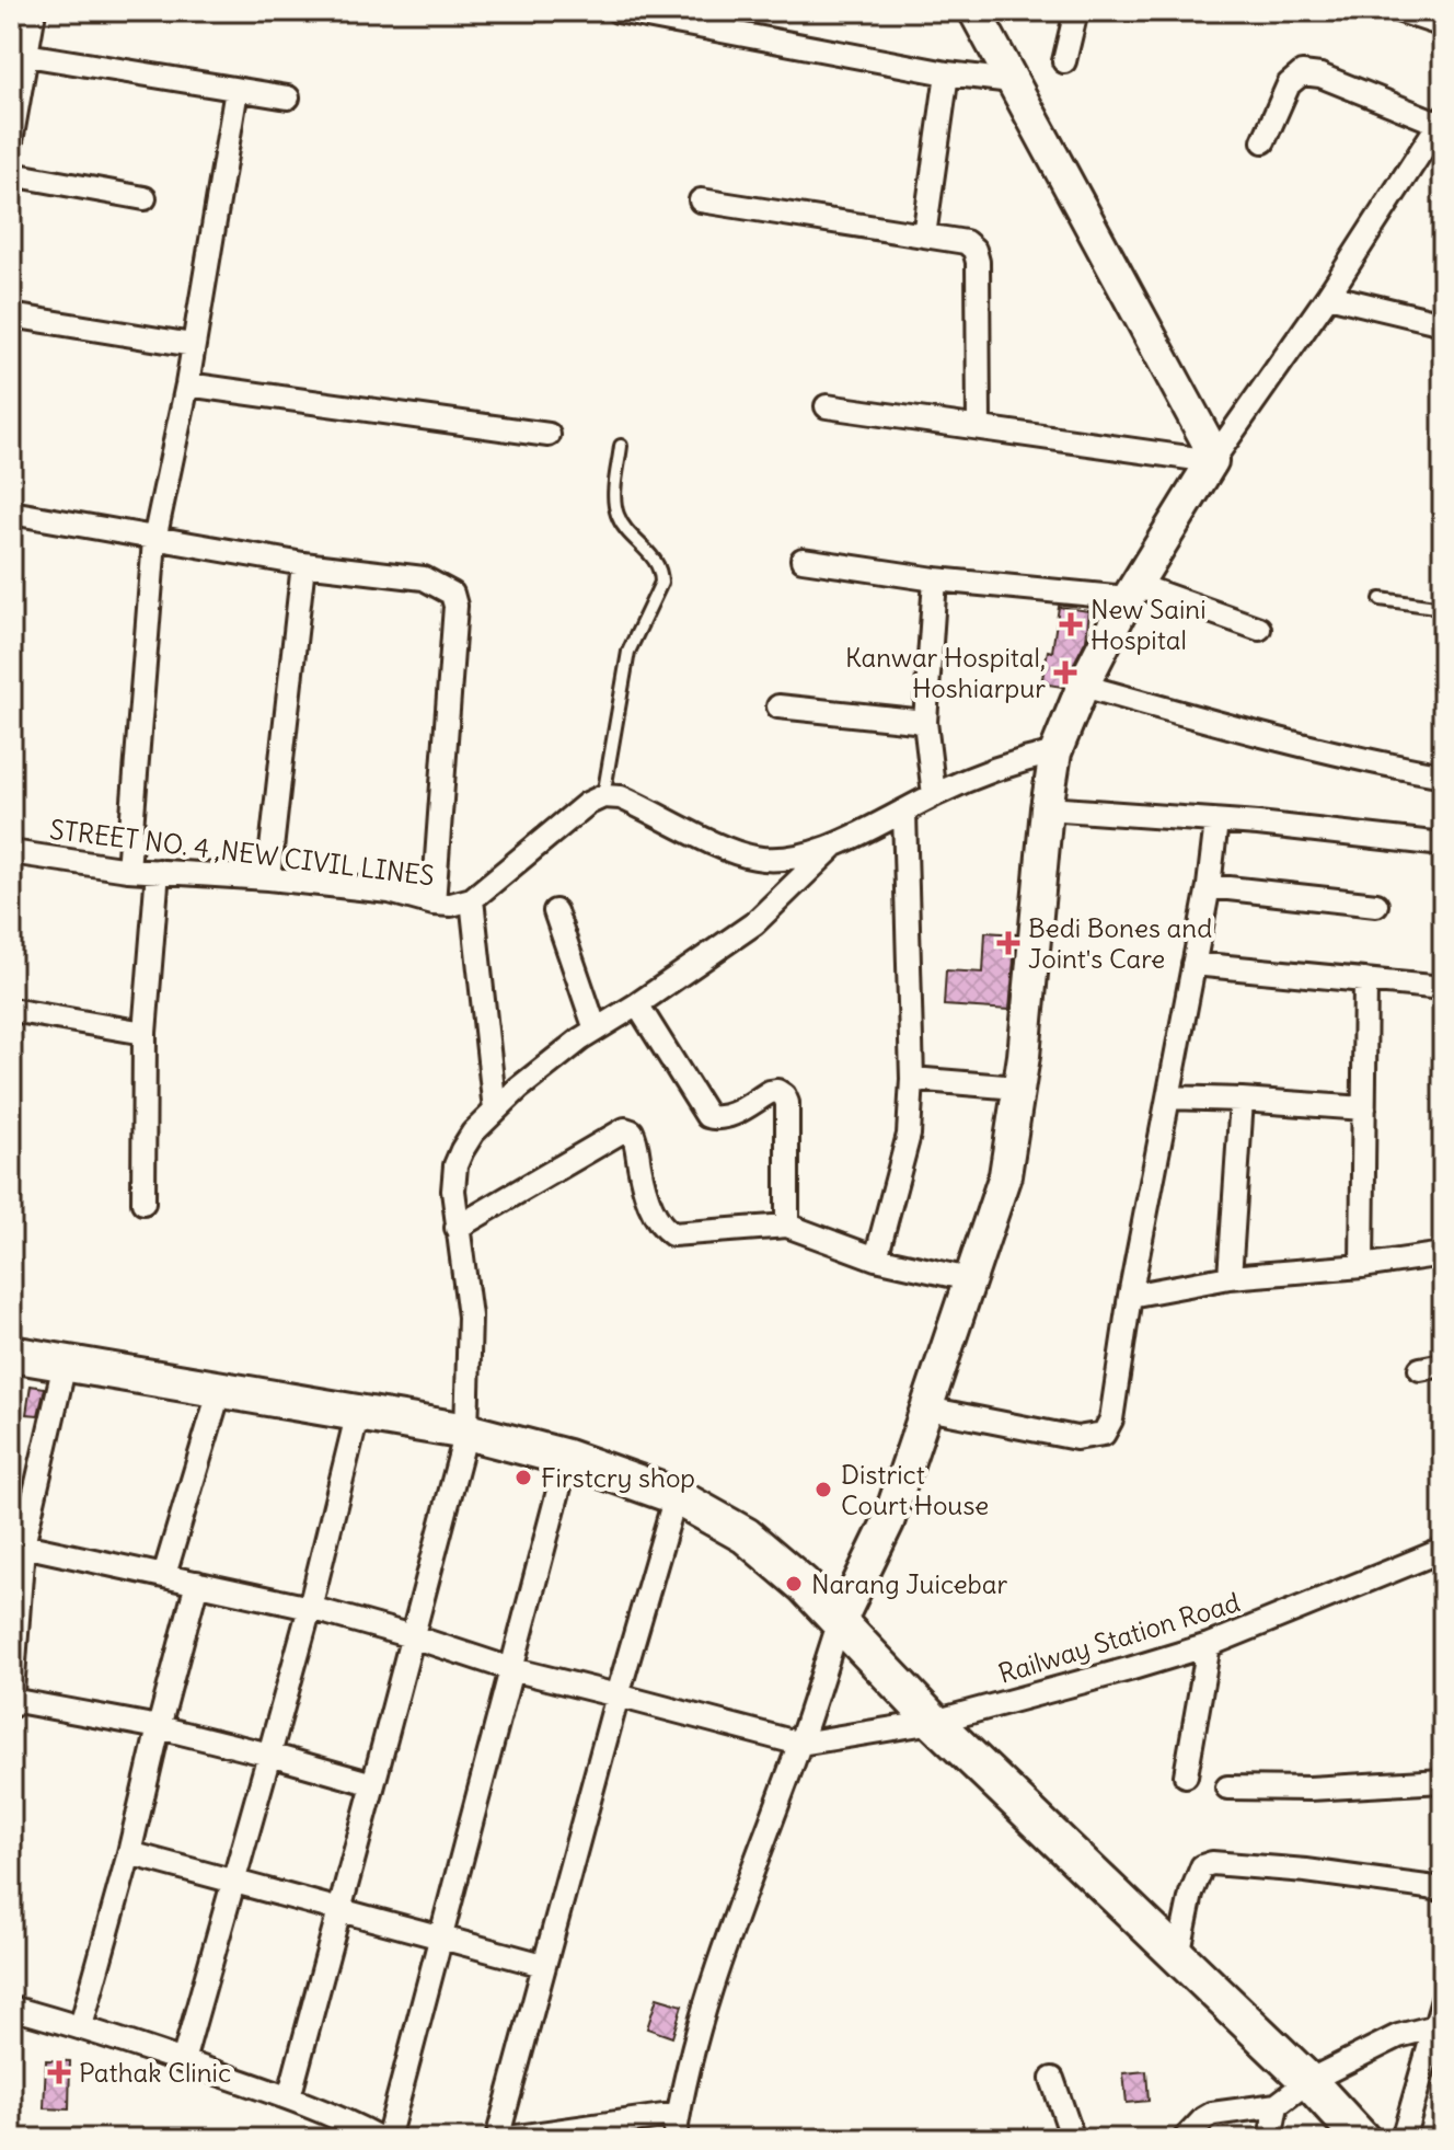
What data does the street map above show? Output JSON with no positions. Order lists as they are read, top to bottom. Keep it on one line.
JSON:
{"streets":{"street":["STREET NO. 4 ,NEW CIVIL LINES","Railway Station Road"]},"places":{"health":["New Saini Hospital","Kanwar Hospital, Hoshiarpur","Bedi Bones and Joint's Care","Pathak Clinic"],"other":["Firstcry shop","District Court House","Narang Juicebar"]}}
